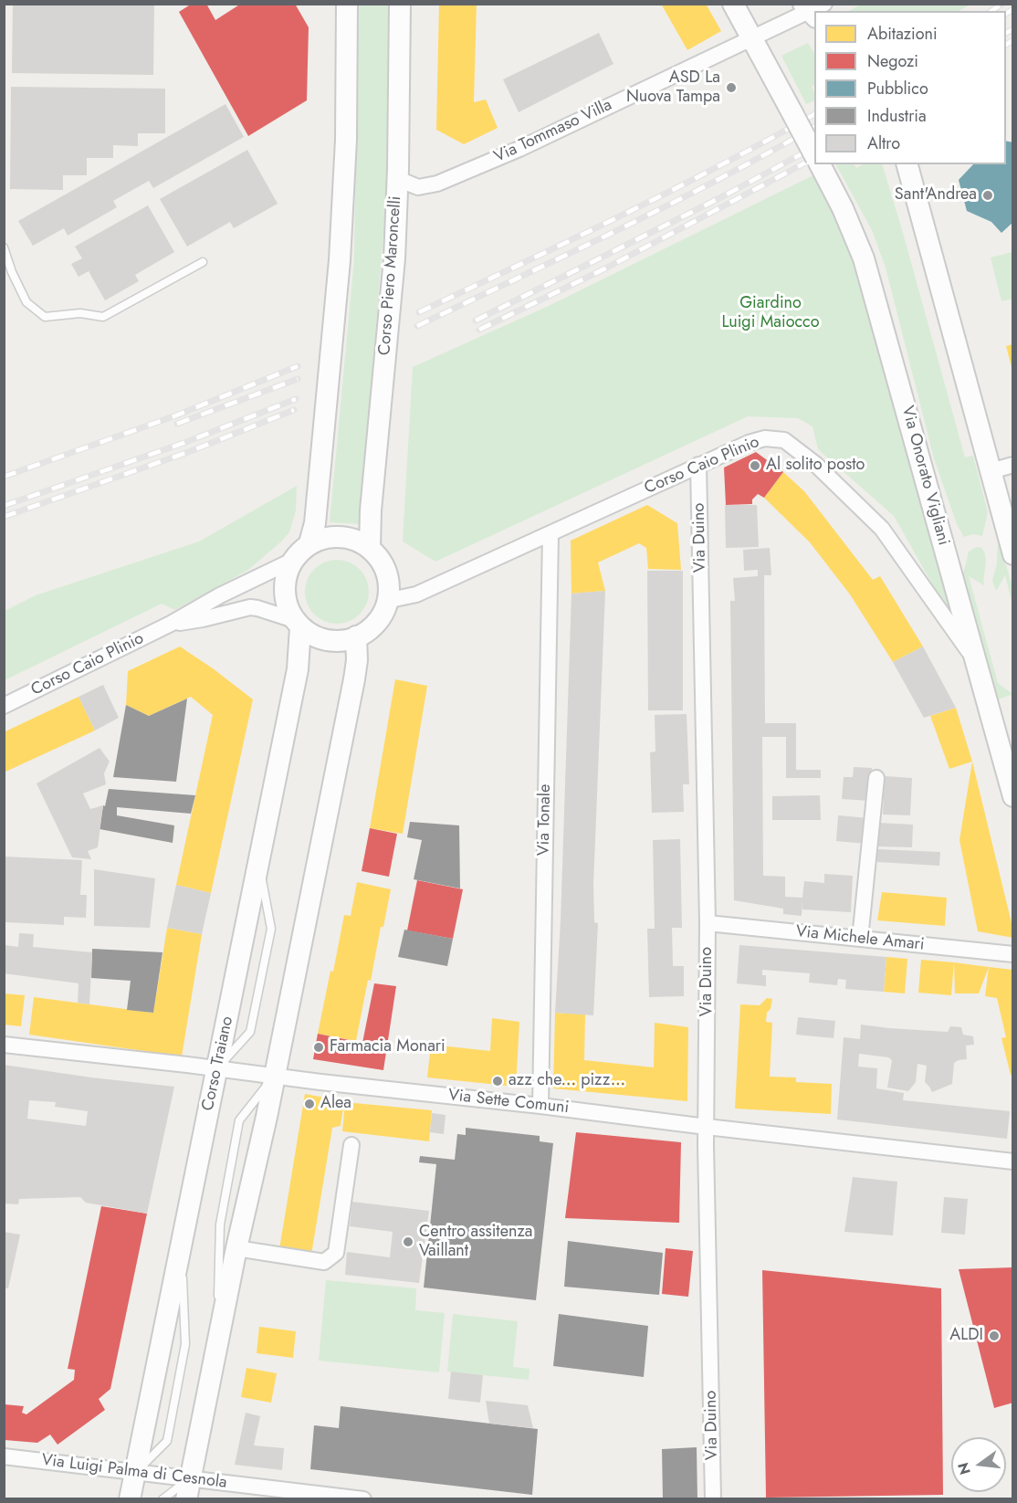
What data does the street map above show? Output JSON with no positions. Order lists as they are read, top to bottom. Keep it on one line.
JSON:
{"streets":{"main road":["Corso Piero Maroncelli","Via Onorato Vigliani","Corso Traiano"],"street":["Via Tommaso Villa","Corso Caio Plinio","Via Duino","Via Tonale","Via Michele Amari","Via Sette Comuni","Via Luigi Palma di Cesnola"]},"crossings":[["Via Tommaso Villa","Corso Piero Maroncelli"],["Via Tommaso Villa","Via Onorato Vigliani"],["Corso Piero Maroncelli","Corso Caio Plinio"],["Corso Piero Maroncelli","Corso Traiano"],["Corso Caio Plinio","Via Onorato Vigliani"],["Corso Caio Plinio","Via Duino"],["Corso Caio Plinio","Via Tonale"],["Corso Caio Plinio","Corso Traiano"],["Via Duino","Via Michele Amari"],["Via Duino","Via Sette Comuni"],["Via Tonale","Via Sette Comuni"],["Corso Traiano","Via Sette Comuni"],["Corso Traiano","Via Luigi Palma di Cesnola"]],"parks":["Giardino Luigi Maiocco"],"places":["ASD La Nuova Tampa","Sant'Andrea","Al solito posto","Farmacia Monari","azz che... pizz...","Alea","Centro assitenza Vaillant","ALDI"],"legend":["Abitazioni","Negozi","Pubblico","Industria","Altro"],"north":"left"}
